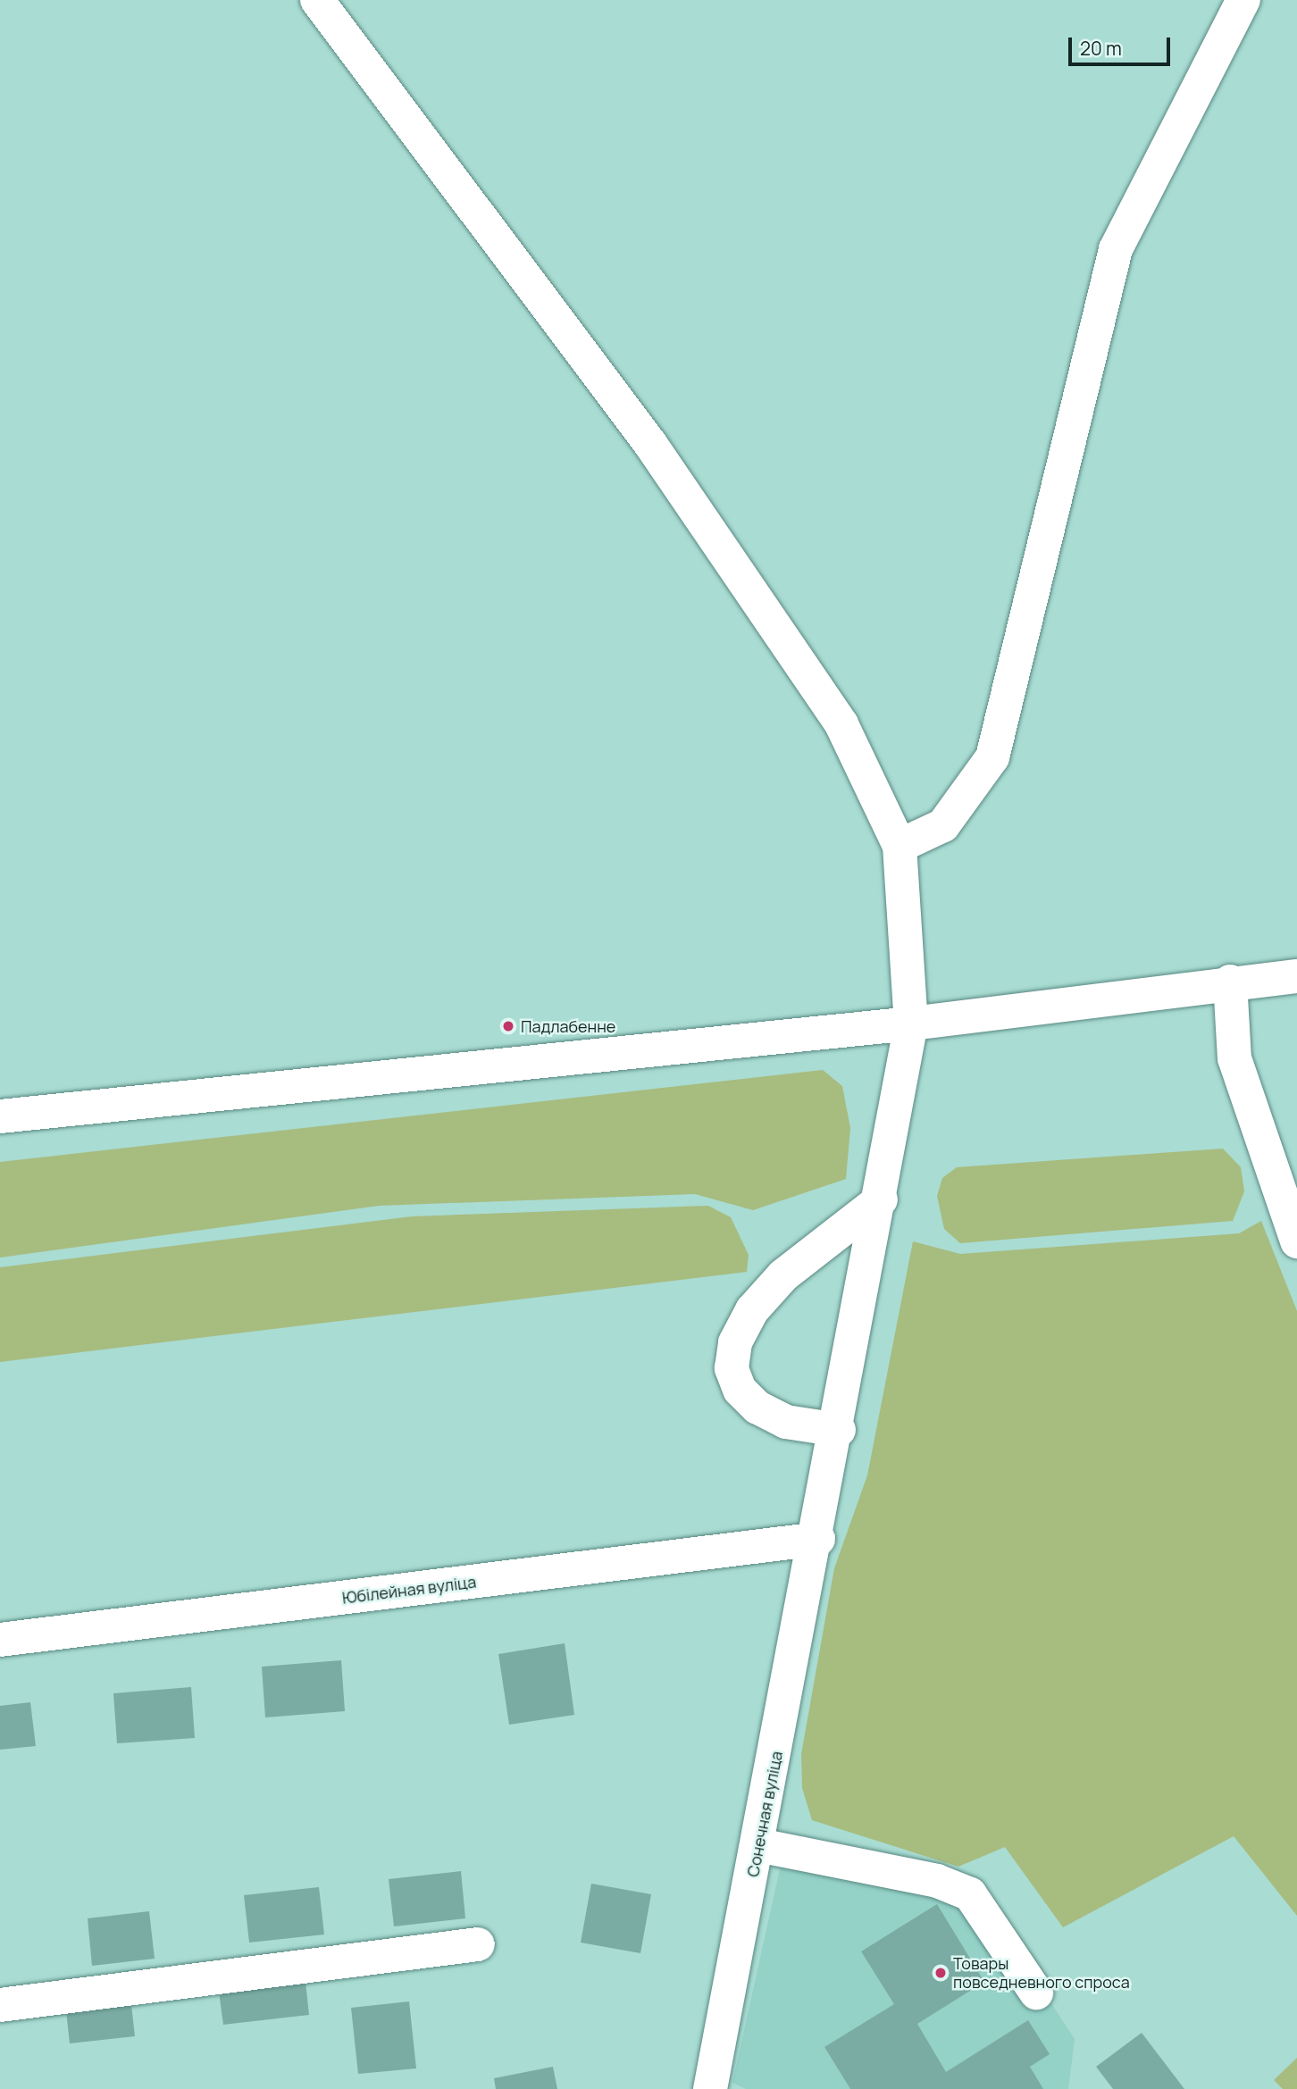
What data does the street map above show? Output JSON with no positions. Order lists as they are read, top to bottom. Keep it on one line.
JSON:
{"streets":{"street":["Юбілейная вуліца","Сонечная вуліца"]},"crossings":[["Юбілейная вуліца","Сонечная вуліца"]],"places":["Падлабенне","Товары повседневного спроса"],"scale_bar":"20 m"}
